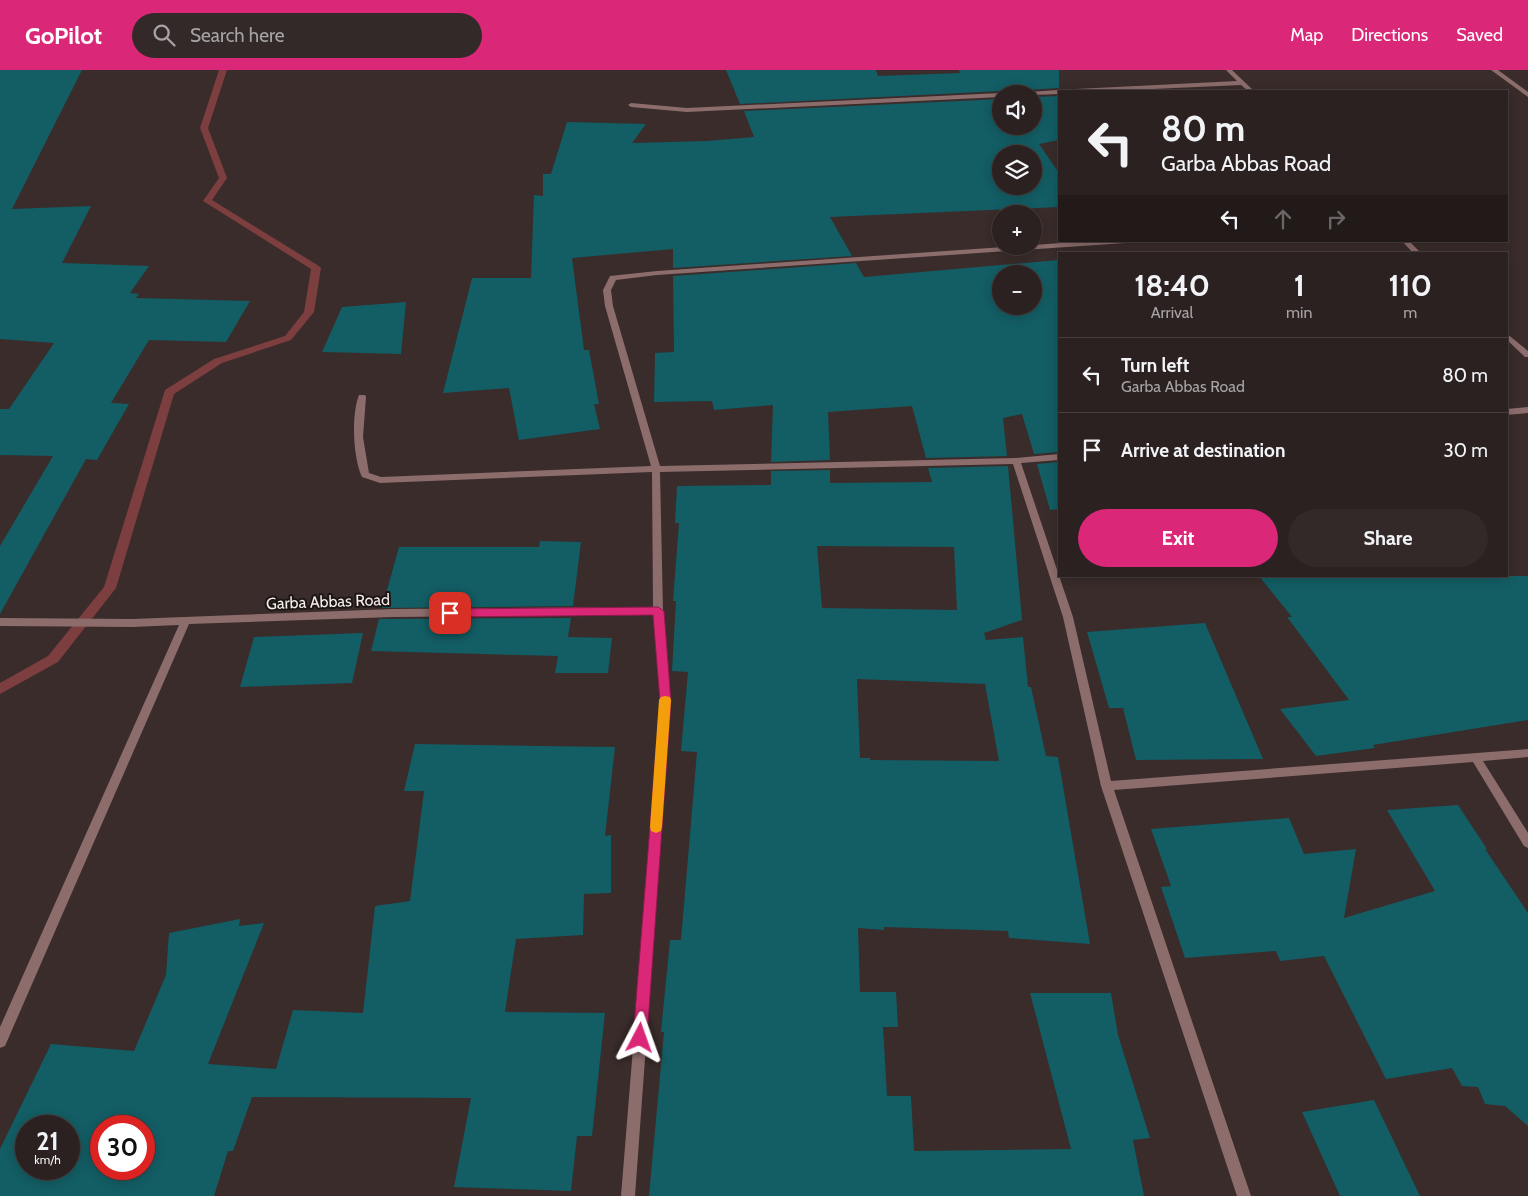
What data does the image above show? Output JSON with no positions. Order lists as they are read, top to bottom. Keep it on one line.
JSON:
{"streets":{"street":["Garba Abbas Road"]},"page":{"header":"GoPilot","search":"Search here","nav":["Map","Directions","Saved"],"map_buttons":["+","−"],"turn":["80 m","Garba Abbas Road"],"eta":["18:40","Arrival","1","min","110","m"],"list":[{"name":"Turn left","note":"Garba Abbas Road","value":"80 m"},{"name":"Arrive at destination","value":"30 m"}],"buttons":["Exit","Share"],"speed":"21 km/h","limit":"30"}}
